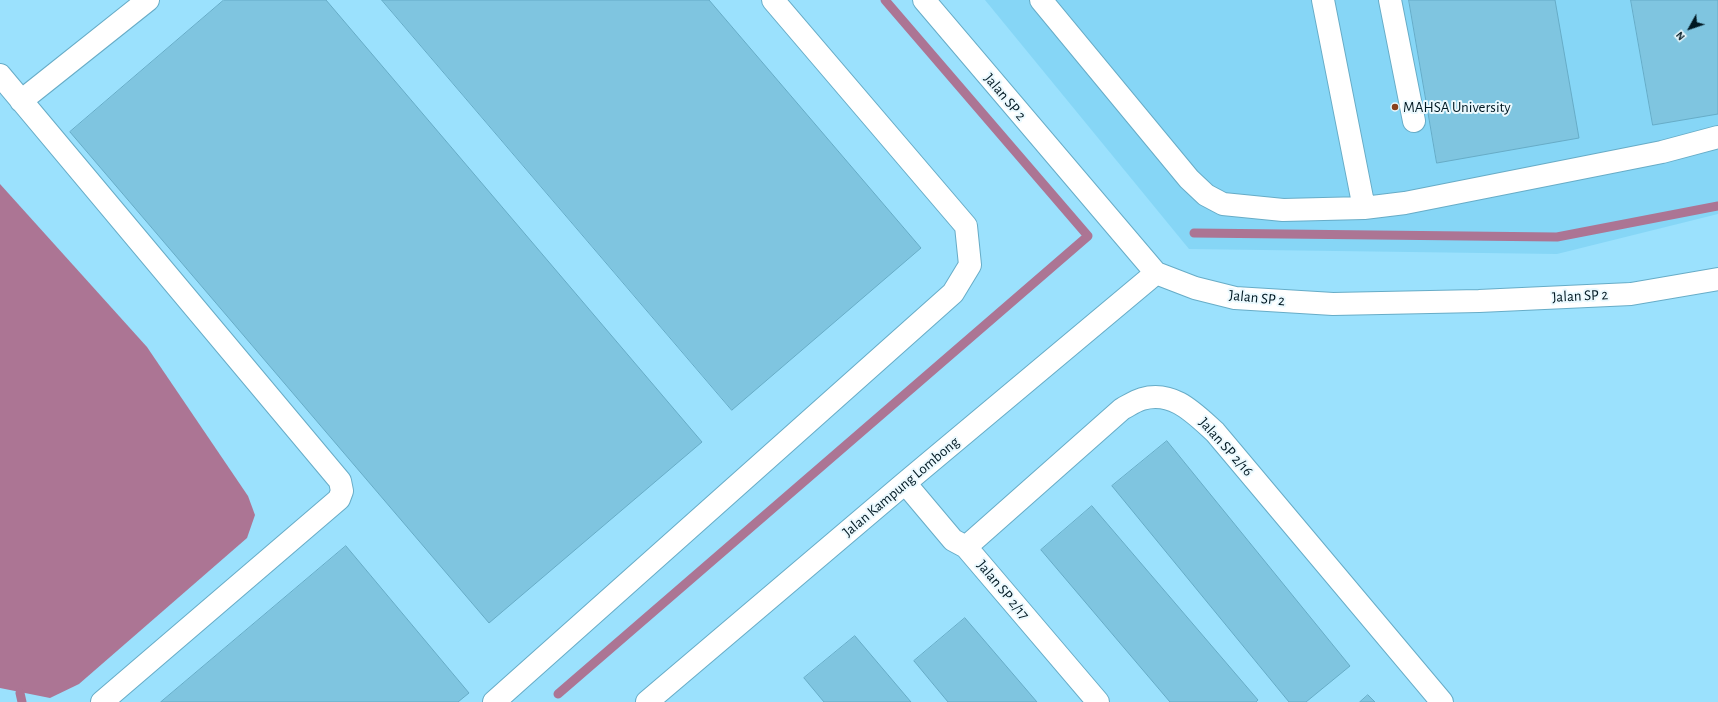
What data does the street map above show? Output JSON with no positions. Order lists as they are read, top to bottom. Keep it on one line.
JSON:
{"streets":{"street":["Jalan SP 2","Jalan SP 2/16","Jalan Kampung Lombong","Jalan SP 2/17"]},"crossings":[["Jalan SP 2","Jalan Kampung Lombong"],["Jalan SP 2/16","Jalan SP 2/17"],["Jalan Kampung Lombong","Jalan SP 2/17"]],"places":["MAHSA University"],"north":"bottom left"}
